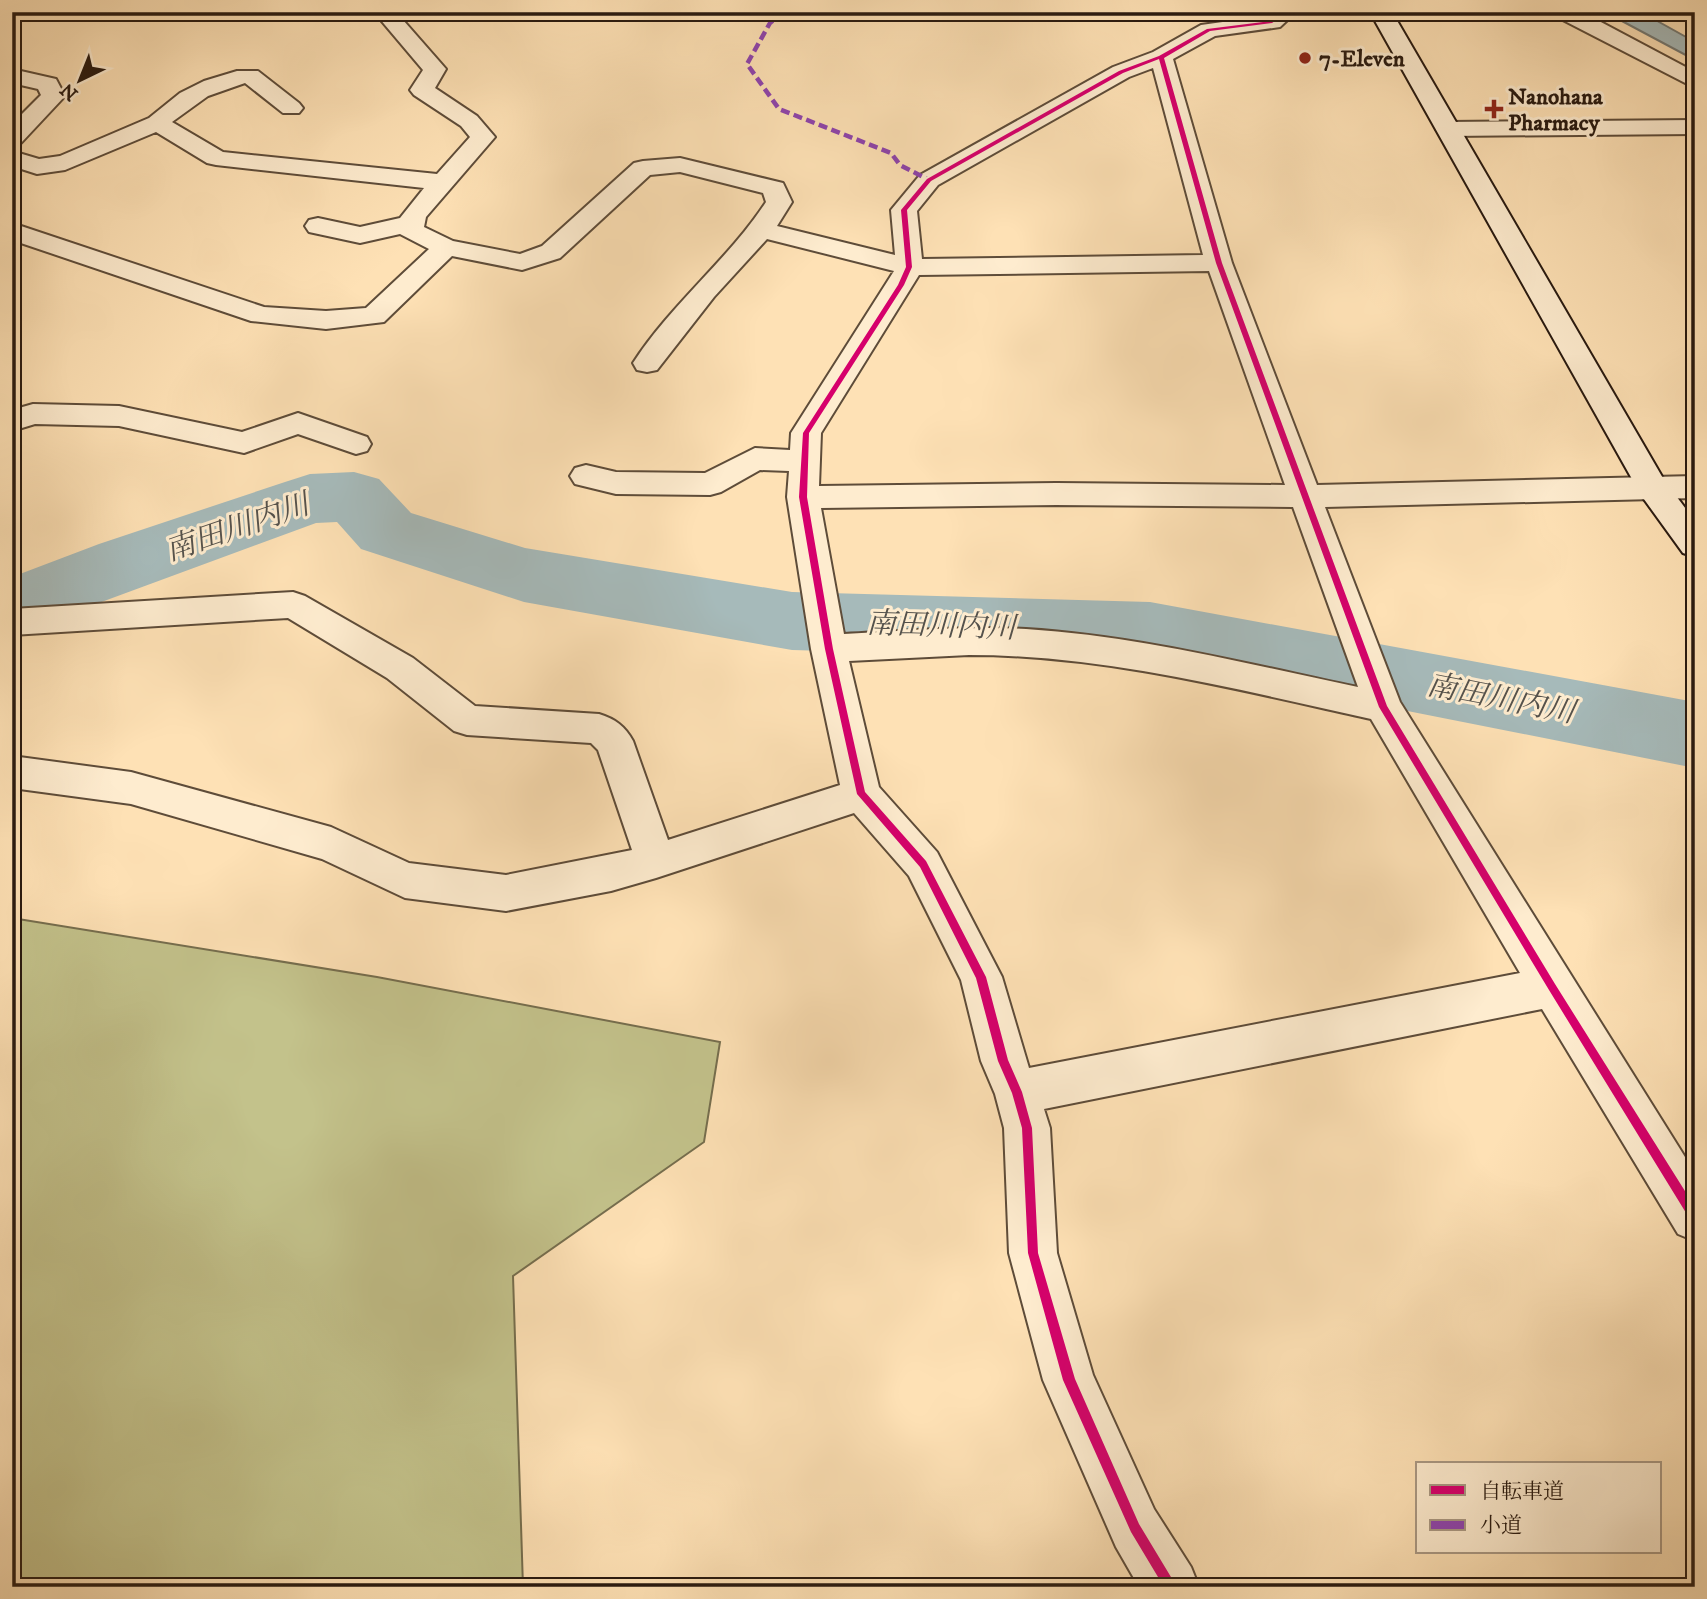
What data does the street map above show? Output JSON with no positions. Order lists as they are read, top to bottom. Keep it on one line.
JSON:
{"water":["南田川内川"],"places":{"other":["7-Eleven"],"health":["Nanohana Pharmacy"]},"legend":["自転車道","小道"],"north":"bottom left"}
